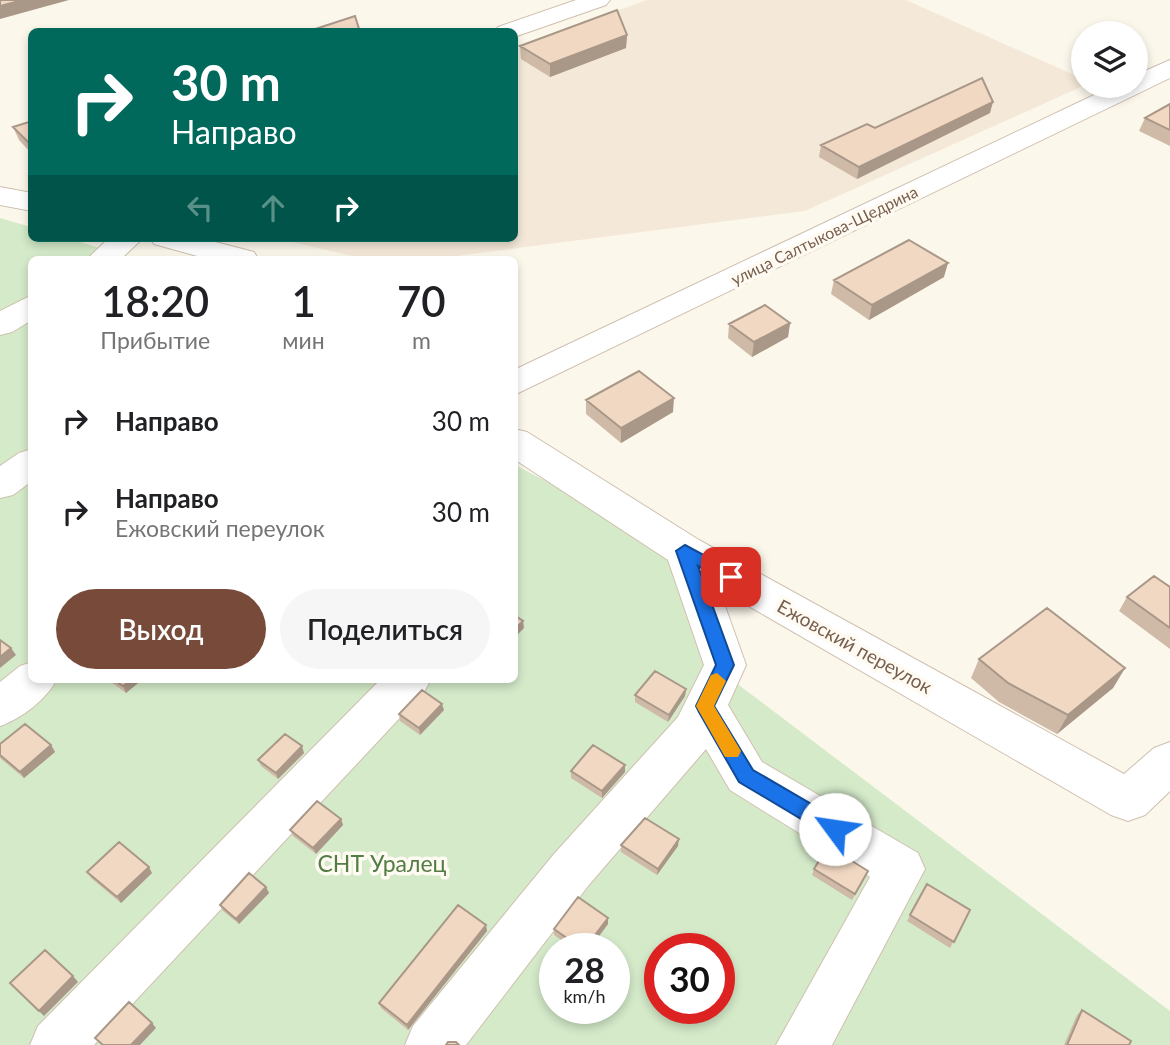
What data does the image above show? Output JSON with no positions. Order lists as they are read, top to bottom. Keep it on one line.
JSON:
{"streets":{"street":["улица Салтыкова-Щедрина","Ежовский переулок"]},"parks":["СНТ Уралец"],"page":{"turn":["30 m","Направо"],"eta":["18:20","Прибытие","1","мин","70","m"],"list":[{"name":"Направо","value":"30 m"},{"name":"Направо","note":"Ежовский переулок","value":"30 m"}],"buttons":["Выход","Поделиться"],"speed":"28 km/h","limit":"30"}}
